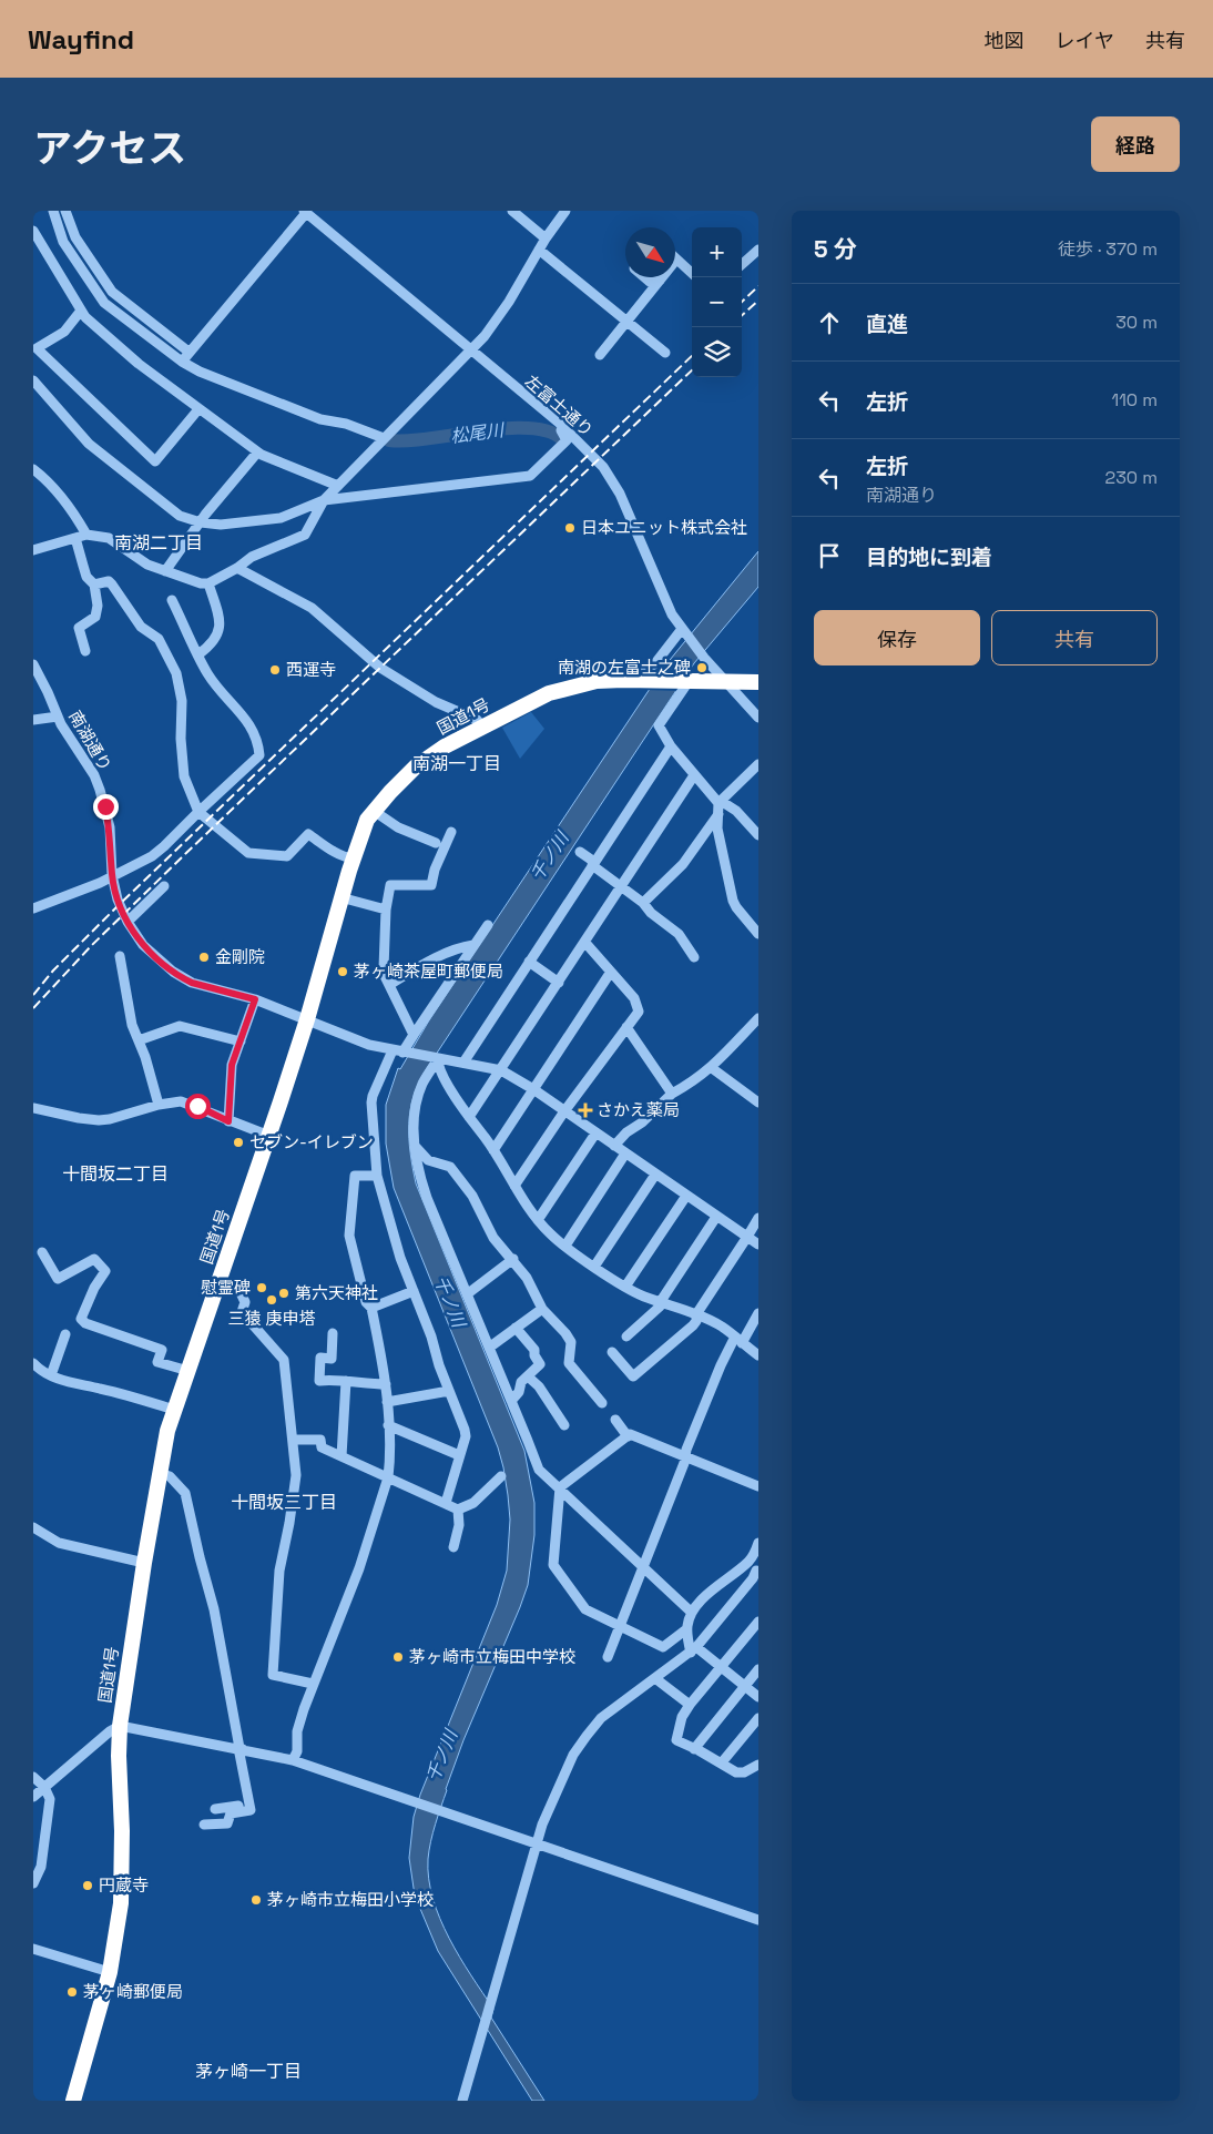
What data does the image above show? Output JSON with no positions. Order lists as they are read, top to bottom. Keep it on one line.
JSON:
{"streets":{"highway":["国道1号"],"street":["左富士通り","南湖通り"]},"crossings":[["左富士通り","国道1号"],["国道1号","南湖通り"]],"districts":["南湖二丁目","南湖一丁目","十間坂二丁目","十間坂三丁目","茅ヶ崎一丁目"],"water":["松尾川","千ノ川"],"places":{"other":["日本ユニット株式会社","南湖の左富士之碑","西運寺","金剛院","茅ヶ崎茶屋町郵便局","セブン-イレブン","慰霊碑","第六天神社","三猿 庚申塔","茅ヶ崎市立梅田中学校","円蔵寺","茅ヶ崎市立梅田小学校","茅ヶ崎郵便局"],"health":["さかえ薬局"]},"north":"bottom right","page":{"header":"Wayfind","nav":["地図","レイヤ","共有"],"title":"アクセス","buttons":["経路",["保存","共有"]],"heading":["5 分","徒歩 · 370 m"],"map_buttons":["+","−"],"list":[["直進","30 m"],["左折","110 m"],["左折","南湖通り","230 m"],"目的地に到着"]}}
